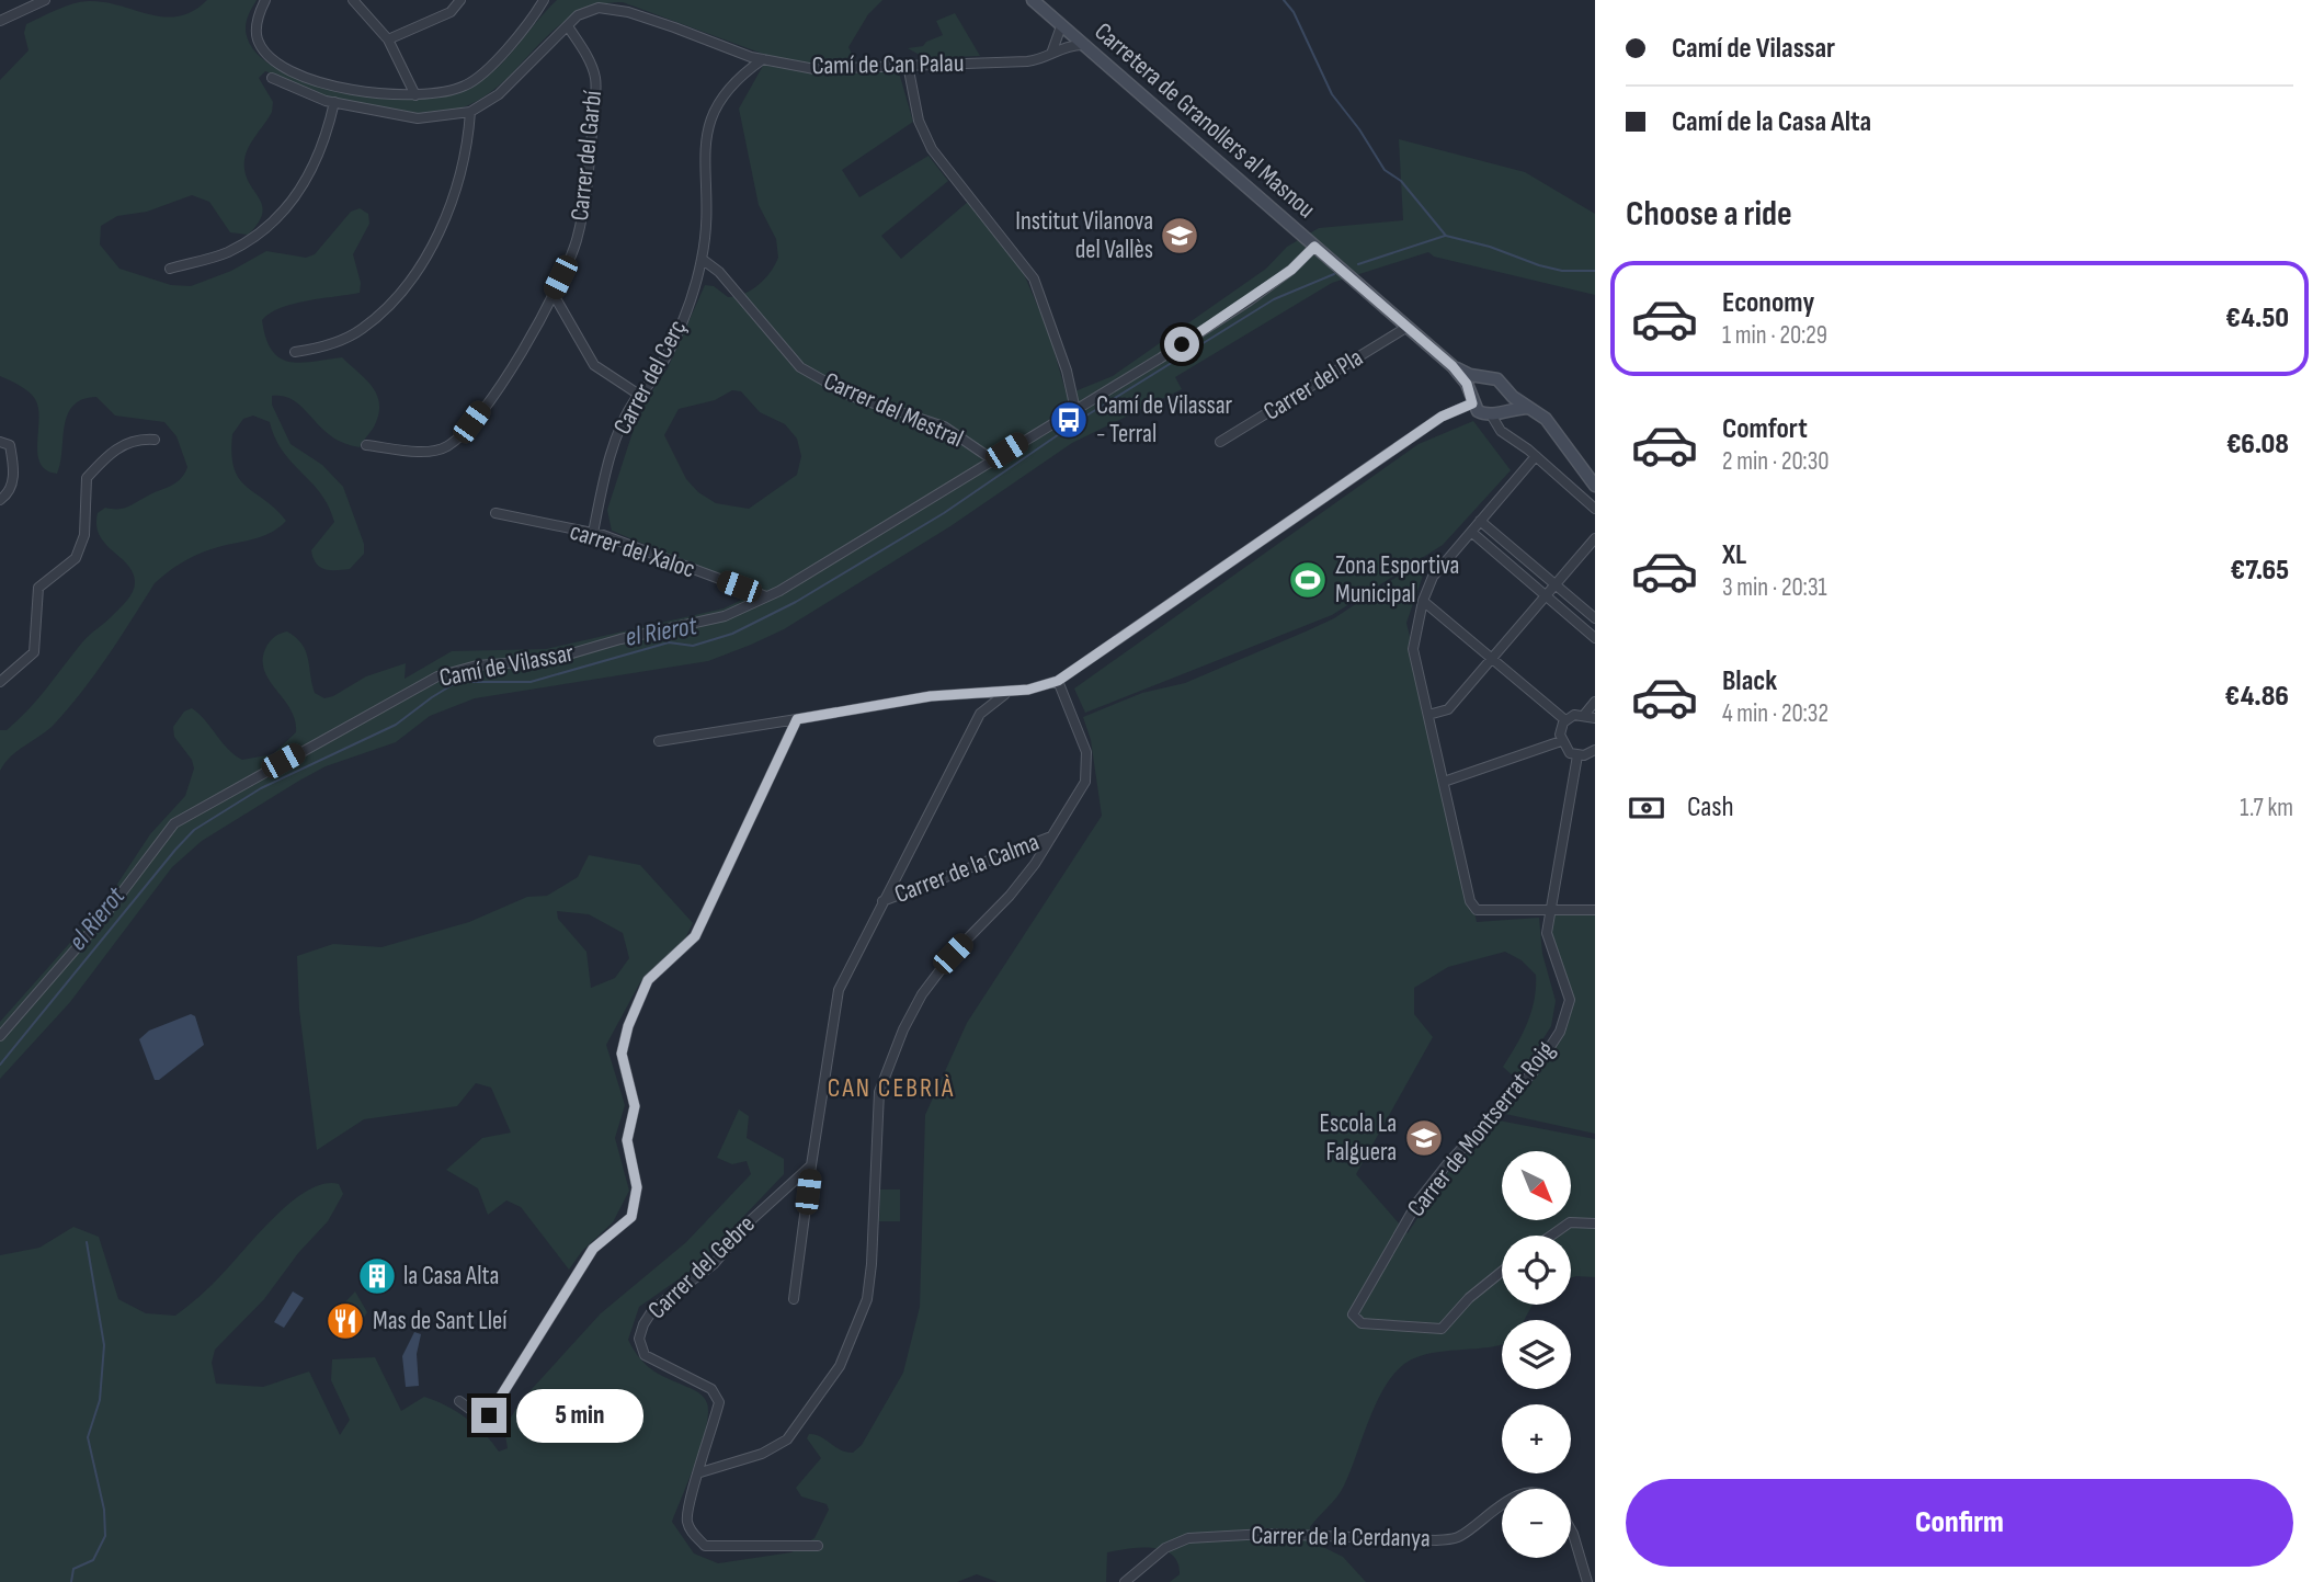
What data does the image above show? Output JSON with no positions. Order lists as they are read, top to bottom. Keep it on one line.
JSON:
{"streets":{"main road":["Carretera de Granollers al Masnou"],"street":["Camí de Can Palau","Carrer del Garbí","Carrer del Cerç","Carrer del Pla","Carrer del Mestral","carrer del Xaloc","Camí de Vilassar","Carrer de la Calma","Carrer de Montserrat Roig","Carrer del Gebre","Carrer de la Cerdanya"]},"crossings":[["Camí de Can Palau","Carretera de Granollers al Masnou"],["Camí de Can Palau","Carrer del Garbí"],["Camí de Can Palau","Carrer del Cerç"],["Carretera de Granollers al Masnou","Carrer del Pla"],["Carretera de Granollers al Masnou","Camí de Vilassar"],["Carrer del Cerç","Carrer del Mestral"],["Carrer del Cerç","carrer del Xaloc"],["Carrer del Mestral","Camí de Vilassar"],["carrer del Xaloc","Camí de Vilassar"]],"districts":["CAN CEBRIÀ"],"water":["el Rierot"],"places":{"school or university":["Institut Vilanova del Vallès","Escola La Falguera"],"bus stop":["Camí de Vilassar - Terral"],"sports":["Zona Esportiva Municipal"],"building":["la Casa Alta"],"restaurant":["Mas de Sant Lleí"]},"north":"bottom right","page":{"banner":["Camí de Vilassar","Camí de la Casa Alta"],"heading":"Choose a ride","list":[{"name":"Economy","note":"1 min · 20:29","value":"€4.50"},{"name":"Comfort","note":"2 min · 20:30","value":"€6.08"},{"name":"XL","note":"3 min · 20:31","value":"€7.65"},{"name":"Black","note":"4 min · 20:32","value":"€4.86"}],"pay":["Cash","1.7 km"],"map_buttons":["+","−"],"bubble":"5 min","buttons":"Confirm"}}
